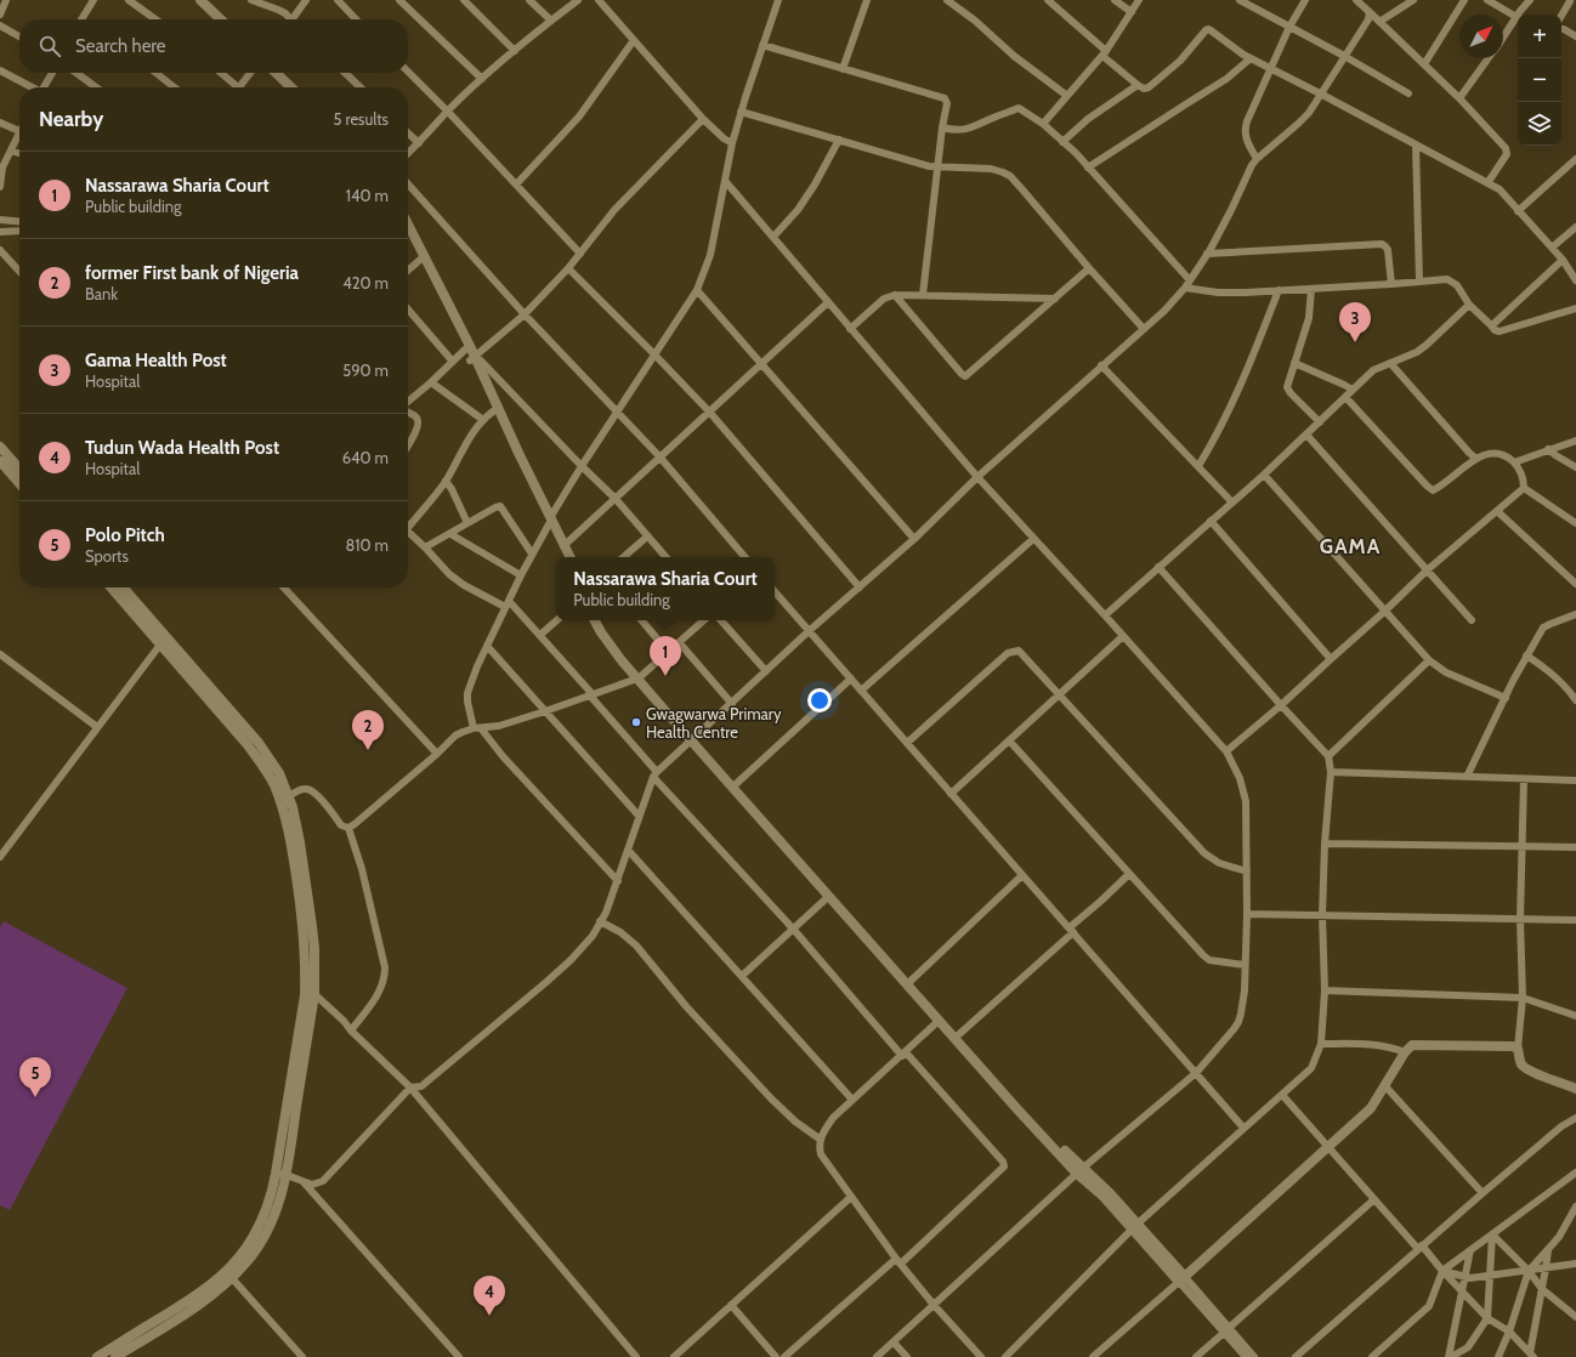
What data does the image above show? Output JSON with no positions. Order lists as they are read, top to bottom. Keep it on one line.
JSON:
{"districts":["GAMA"],"places":["Gwagwarwa Primary Health Centre"],"north":"top right","page":{"map_buttons":["+","−"],"search":"Search here","heading":["Nearby","5 results"],"list":[{"mark":"1","name":"Nassarawa Sharia Court","note":"Public building","value":"140 m"},{"mark":"2","name":"former First bank of Nigeria","note":"Bank","value":"420 m"},{"mark":"3","name":"Gama Health Post","note":"Hospital","value":"590 m"},{"mark":"4","name":"Tudun Wada Health Post","note":"Hospital","value":"640 m"},{"mark":"5","name":"Polo Pitch","note":"Sports","value":"810 m"}],"pins":["3","1","2","5","4"],"popup":["Nassarawa Sharia Court","Public building"]}}
